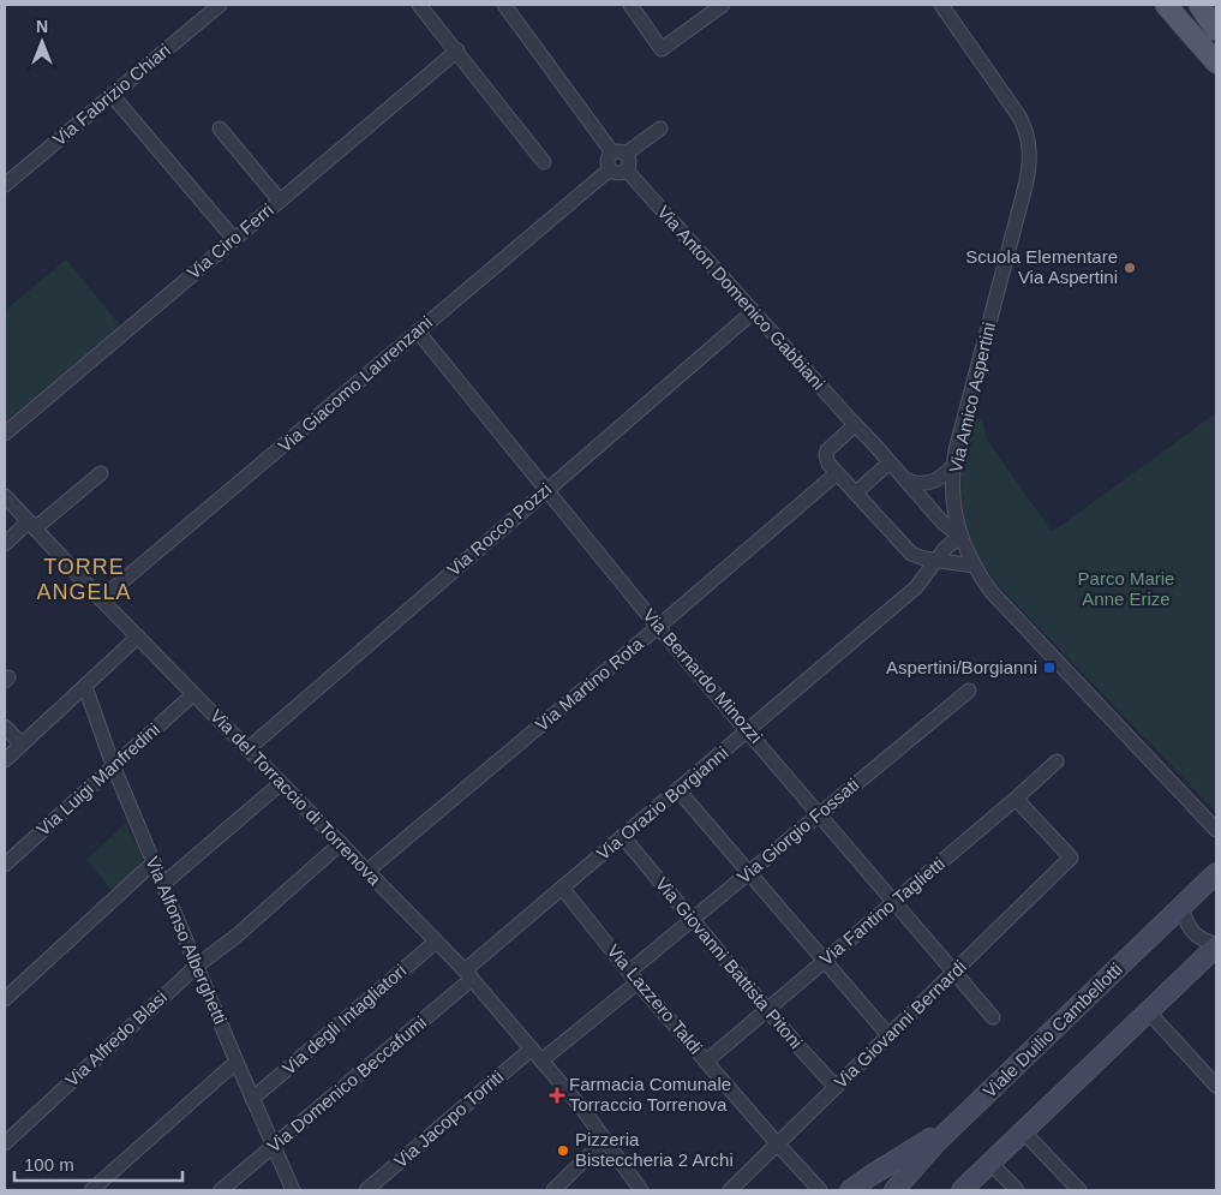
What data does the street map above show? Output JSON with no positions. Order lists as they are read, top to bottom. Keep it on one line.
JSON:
{"streets":{"main road":["Viale Duilio Cambellotti"],"street":["Via Fabrizio Chiari","Via Ciro Ferri","Via Anton Domenico Gabbiani","Via Giacomo Laurenzani","Via Amico Aspertini","Via Rocco Pozzi","Via Bernardo Minozzi","Via Martino Rota","Via Luigi Manfredini","Via del Torraccio di Torrenova","Via Orazio Borgianni","Via Giorgio Fossati","Via Fantino Taglietti","Via Alfonso Alberghetti","Via Giovanni Battista Pitoni","Via Lazzero Taldi","Via degli Intagliatori","Via Giovanni Bernardi","Via Alfredo Blasi","Via Domenico Beccafumi","Via Jacopo Torriti"]},"crossings":[["Via Anton Domenico Gabbiani","Via Giacomo Laurenzani"],["Via Anton Domenico Gabbiani","Via Amico Aspertini"],["Via Anton Domenico Gabbiani","Via Rocco Pozzi"],["Via Anton Domenico Gabbiani","Via Orazio Borgianni"],["Via Giacomo Laurenzani","Via Bernardo Minozzi"],["Via Giacomo Laurenzani","Via del Torraccio di Torrenova"],["Via Amico Aspertini","Via Orazio Borgianni"],["Via Rocco Pozzi","Via Bernardo Minozzi"],["Via Rocco Pozzi","Via del Torraccio di Torrenova"],["Via Bernardo Minozzi","Via Martino Rota"],["Via Bernardo Minozzi","Via Orazio Borgianni"],["Via Bernardo Minozzi","Via Giorgio Fossati"],["Via Bernardo Minozzi","Via Fantino Taglietti"],["Via Bernardo Minozzi","Via Giovanni Bernardi"],["Via Martino Rota","Via del Torraccio di Torrenova"],["Via Luigi Manfredini","Via del Torraccio di Torrenova"],["Via Luigi Manfredini","Via Alfonso Alberghetti"],["Via del Torraccio di Torrenova","Via Orazio Borgianni"],["Via del Torraccio di Torrenova","Via Giorgio Fossati"],["Via del Torraccio di Torrenova","Via degli Intagliatori"],["Via del Torraccio di Torrenova","Via Alfredo Blasi"],["Via del Torraccio di Torrenova","Via Domenico Beccafumi"],["Via del Torraccio di Torrenova","Via Jacopo Torriti"],["Via Orazio Borgianni","Via Giovanni Battista Pitoni"],["Via Orazio Borgianni","Via Lazzero Taldi"],["Via Orazio Borgianni","Via Domenico Beccafumi"],["Via Giorgio Fossati","Via Giovanni Battista Pitoni"],["Via Giorgio Fossati","Via Lazzero Taldi"],["Via Fantino Taglietti","Via Giovanni Battista Pitoni"],["Via Fantino Taglietti","Via Lazzero Taldi"],["Via Fantino Taglietti","Via Giovanni Bernardi"],["Via Alfonso Alberghetti","Via degli Intagliatori"],["Via Alfonso Alberghetti","Via Alfredo Blasi"],["Via Alfonso Alberghetti","Via Domenico Beccafumi"],["Via Giovanni Battista Pitoni","Via Giovanni Bernardi"],["Via Lazzero Taldi","Via Giovanni Bernardi"]],"districts":["TORRE ANGELA"],"parks":["Parco Marie Anne Erize"],"places":{"other":["Scuola Elementare Via Aspertini","Pizzeria Bisteccheria 2 Archi"],"transit":["Aspertini/Borgianni"],"health":["Farmacia Comunale Torraccio Torrenova"]},"scale_bar":"100 m","north":"top"}
